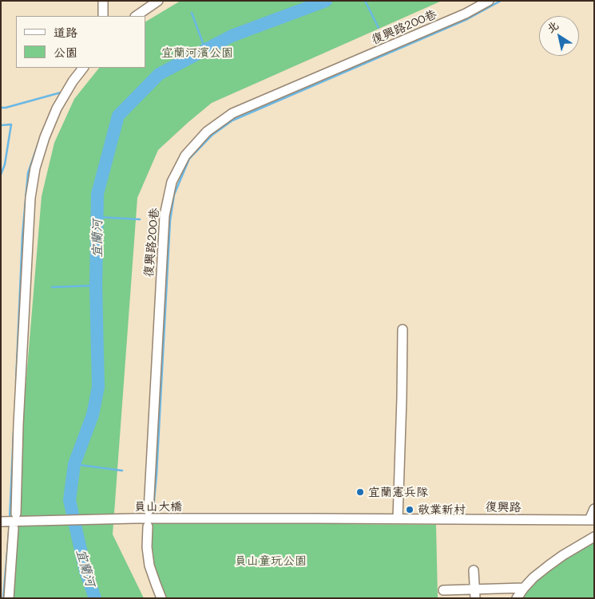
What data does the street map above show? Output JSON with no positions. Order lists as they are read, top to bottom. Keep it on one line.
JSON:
{"streets":{"street":["復興路200巷","員山大橋","復興路"]},"crossings":[["員山大橋","復興路"]],"water":["宜蘭河"],"parks":["宜蘭河濱公園","員山童玩公園"],"places":["宜蘭憲兵隊","敬業新村"],"legend":["道路","公園"],"north":"top left"}
